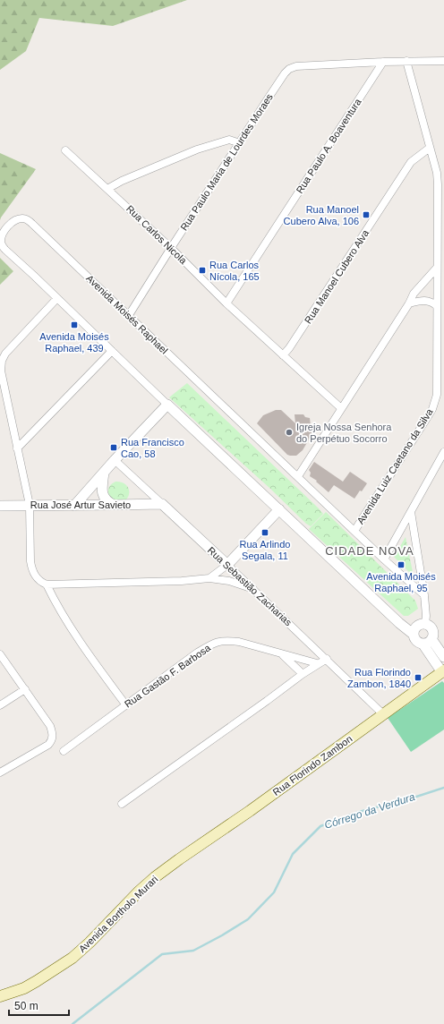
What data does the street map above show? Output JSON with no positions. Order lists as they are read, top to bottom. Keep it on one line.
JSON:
{"streets":{"main road":["Rua Florindo Zambon","Avenida Bortholo Murari"],"street":["Rua Paulo A. Boaventura","Rua Paulo Maria de Lourdes Moraes","Rua Carlos Nicola","Rua Manoel Cubero Alva","Avenida Moisés Raphael","Avenida Luiz Caetano da Silva","Rua José Artur Savieto","Rua Sebastião Zacharias","Rua Gastão F. Barbosa"]},"crossings":[["Rua Paulo A. Boaventura","Rua Paulo Maria de Lourdes Moraes"],["Rua Paulo A. Boaventura","Rua Carlos Nicola"],["Rua Paulo Maria de Lourdes Moraes","Rua Carlos Nicola"],["Rua Paulo Maria de Lourdes Moraes","Avenida Moisés Raphael"],["Rua Carlos Nicola","Rua Manoel Cubero Alva"],["Rua Manoel Cubero Alva","Avenida Luiz Caetano da Silva"],["Avenida Moisés Raphael","Avenida Luiz Caetano da Silva"],["Rua José Artur Savieto","Rua Sebastião Zacharias"],["Rua Sebastião Zacharias","Rua Florindo Zambon"],["Rua Florindo Zambon","Avenida Bortholo Murari"]],"districts":["CIDADE NOVA"],"water":["Córrego da Verdura"],"places":{"transit":["Rua Manoel Cubero Alva, 106","Rua Carlos Nícola, 165","Avenida Moisés Raphael, 439","Rua Francisco Cao, 58","Rua Arlindo Segala, 11","Avenida Moisés Raphael, 95","Rua Florindo Zambon, 1840"],"other":["Igreja Nossa Senhora do Perpétuo Socorro"]},"scale_bar":"50 m"}
